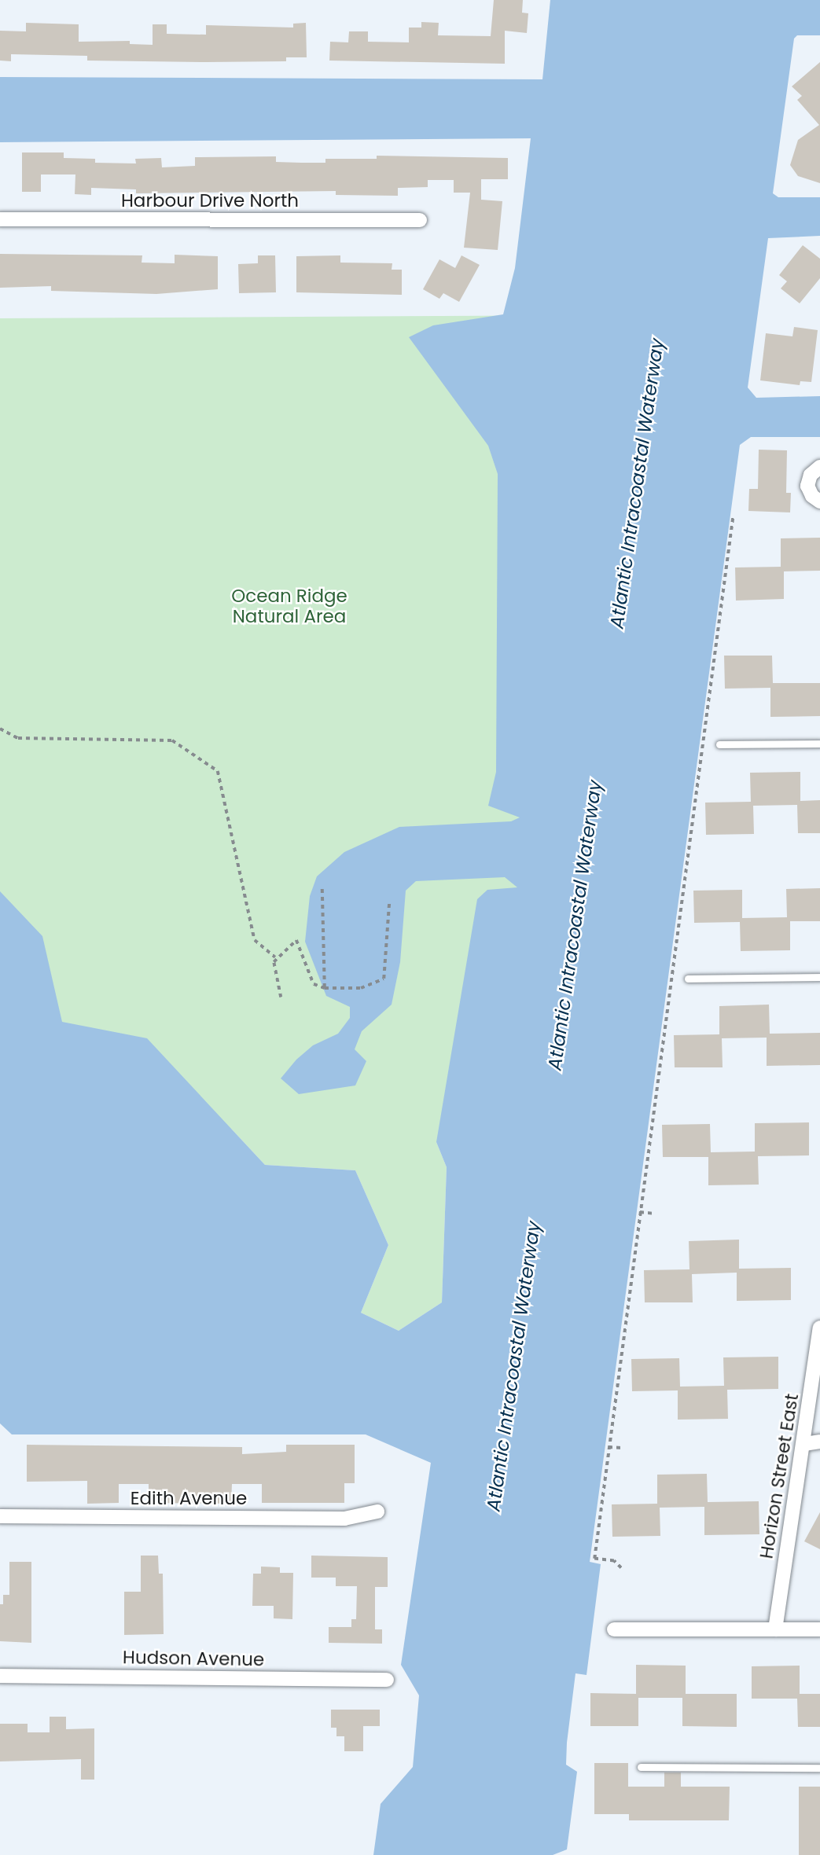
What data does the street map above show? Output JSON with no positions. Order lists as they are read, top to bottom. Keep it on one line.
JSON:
{"streets":{"street":["Harbour Drive North","Horizon Street East","Edith Avenue","Hudson Avenue"]},"water":["Atlantic Intracoastal Waterway"],"parks":["Ocean Ridge Natural Area"]}
